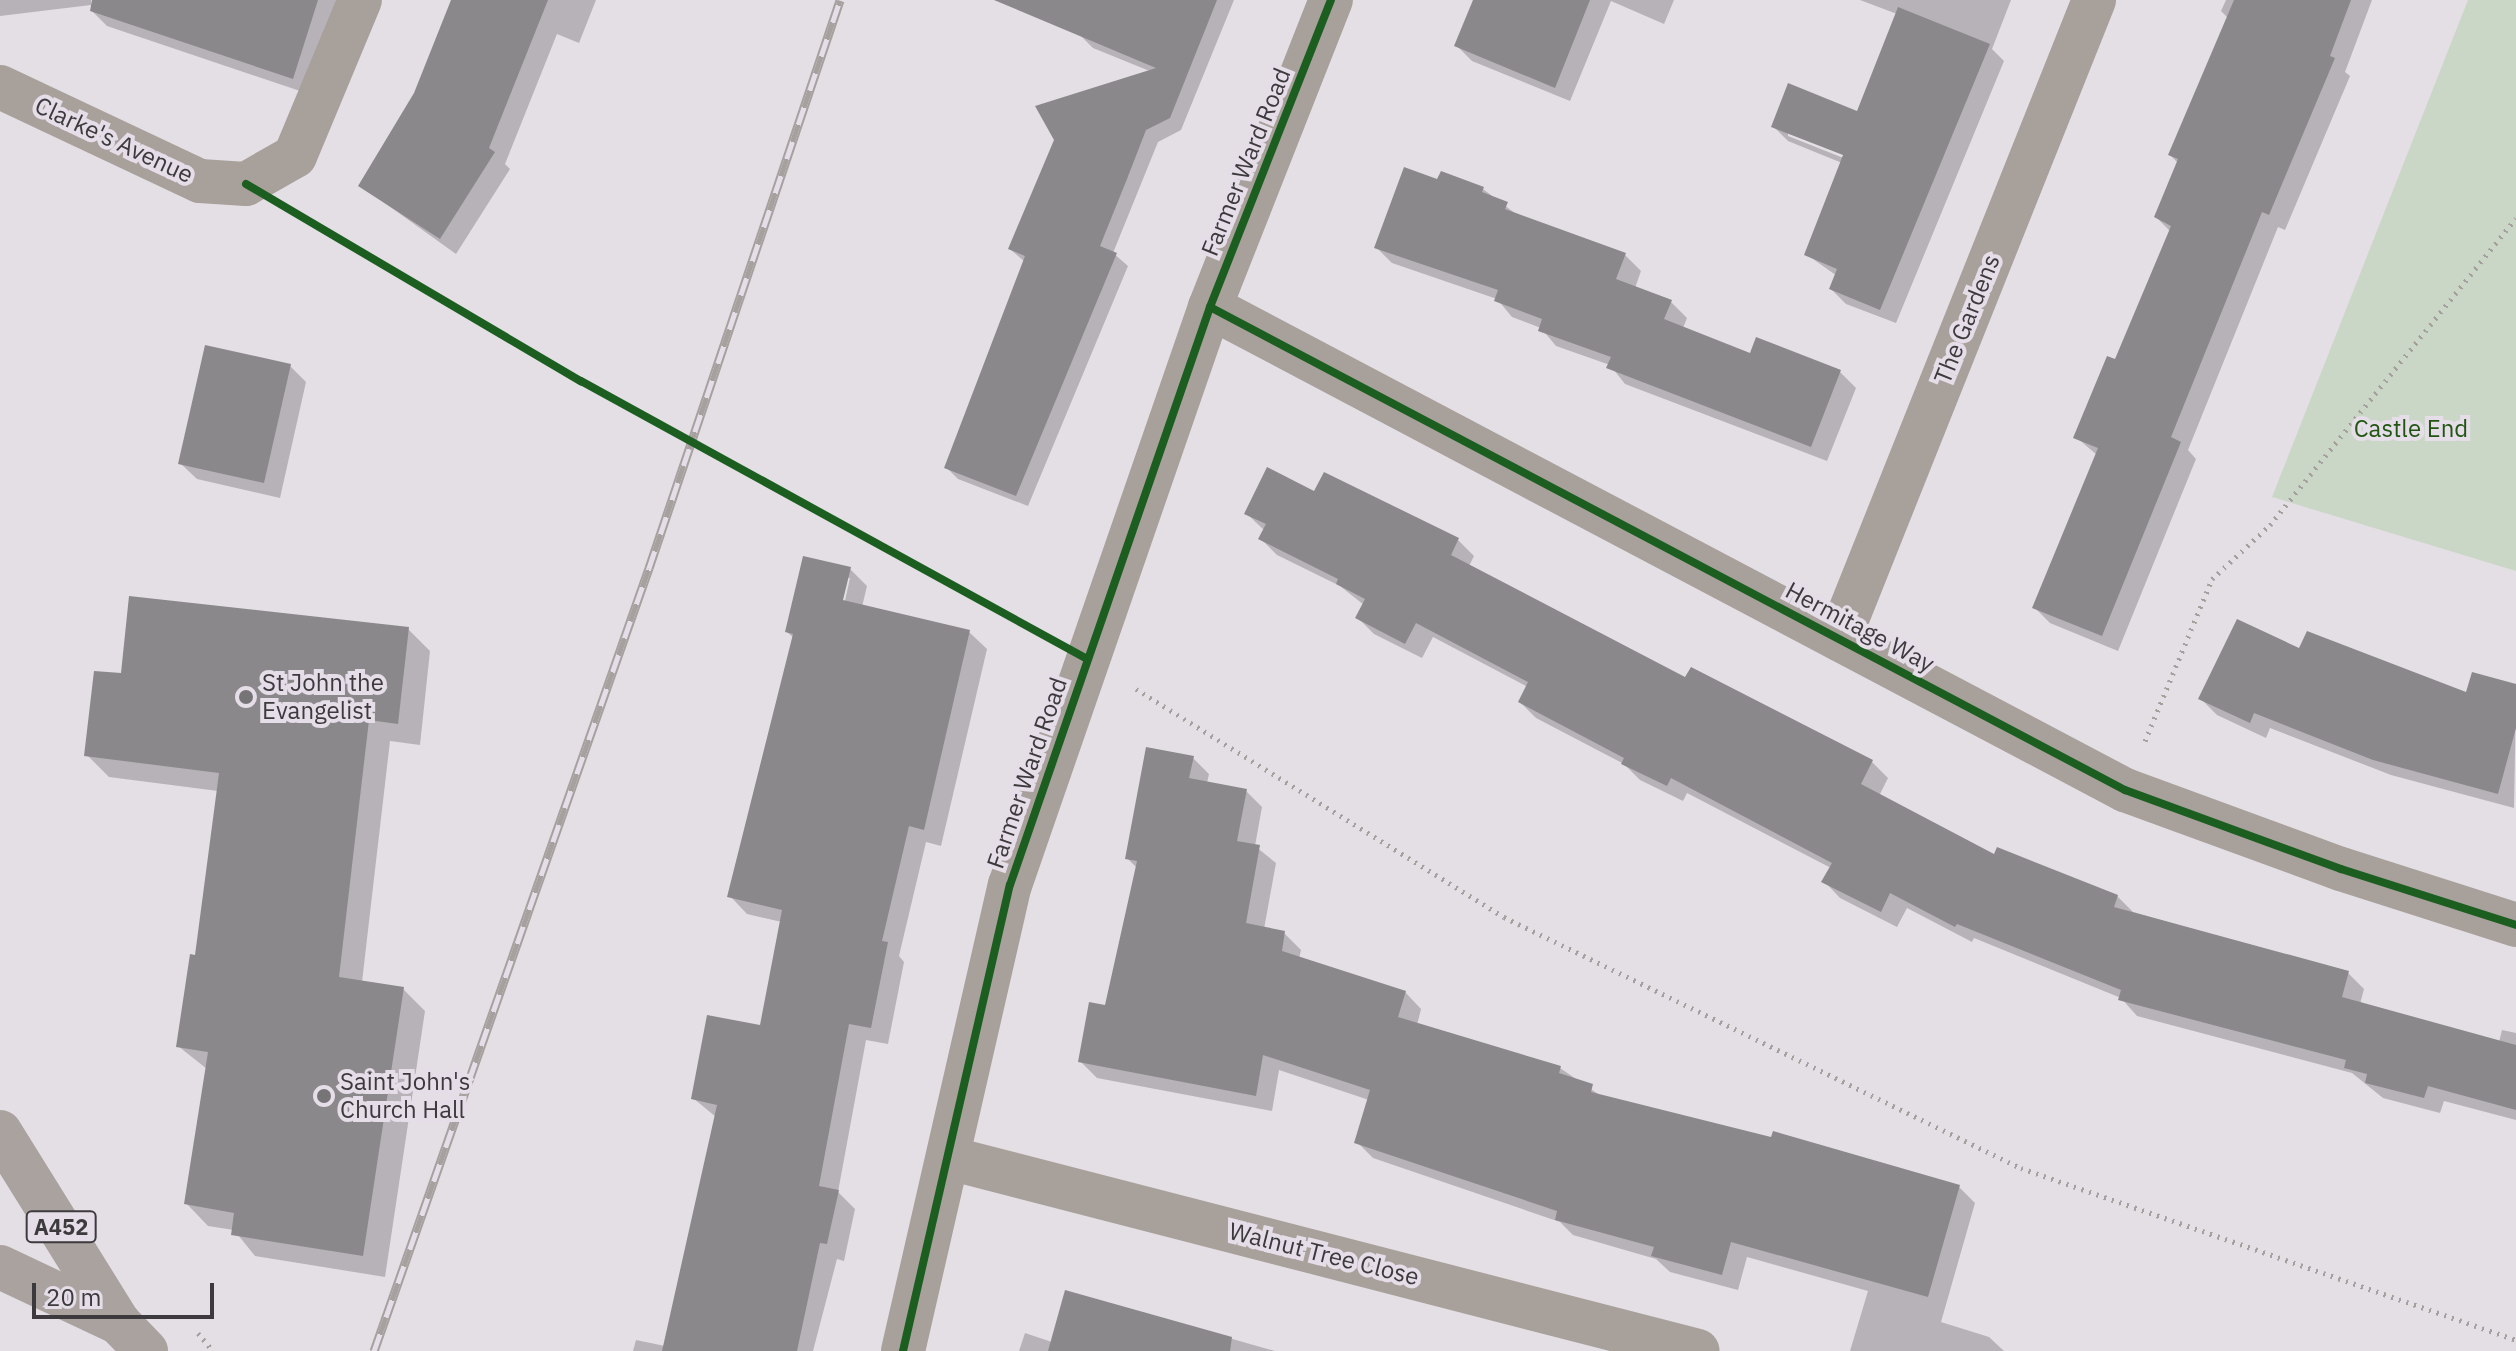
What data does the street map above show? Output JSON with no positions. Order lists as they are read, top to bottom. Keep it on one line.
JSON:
{"streets":{"main road":["A452"],"street":["Clarke's Avenue","Farmer Ward Road","The Gardens","Hermitage Way","Walnut Tree Close"]},"crossings":[["Farmer Ward Road","Hermitage Way"],["Farmer Ward Road","Walnut Tree Close"],["The Gardens","Hermitage Way"]],"parks":["Castle End"],"places":["St John the Evangelist","Saint John's Church Hall"],"scale_bar":"20 m"}
